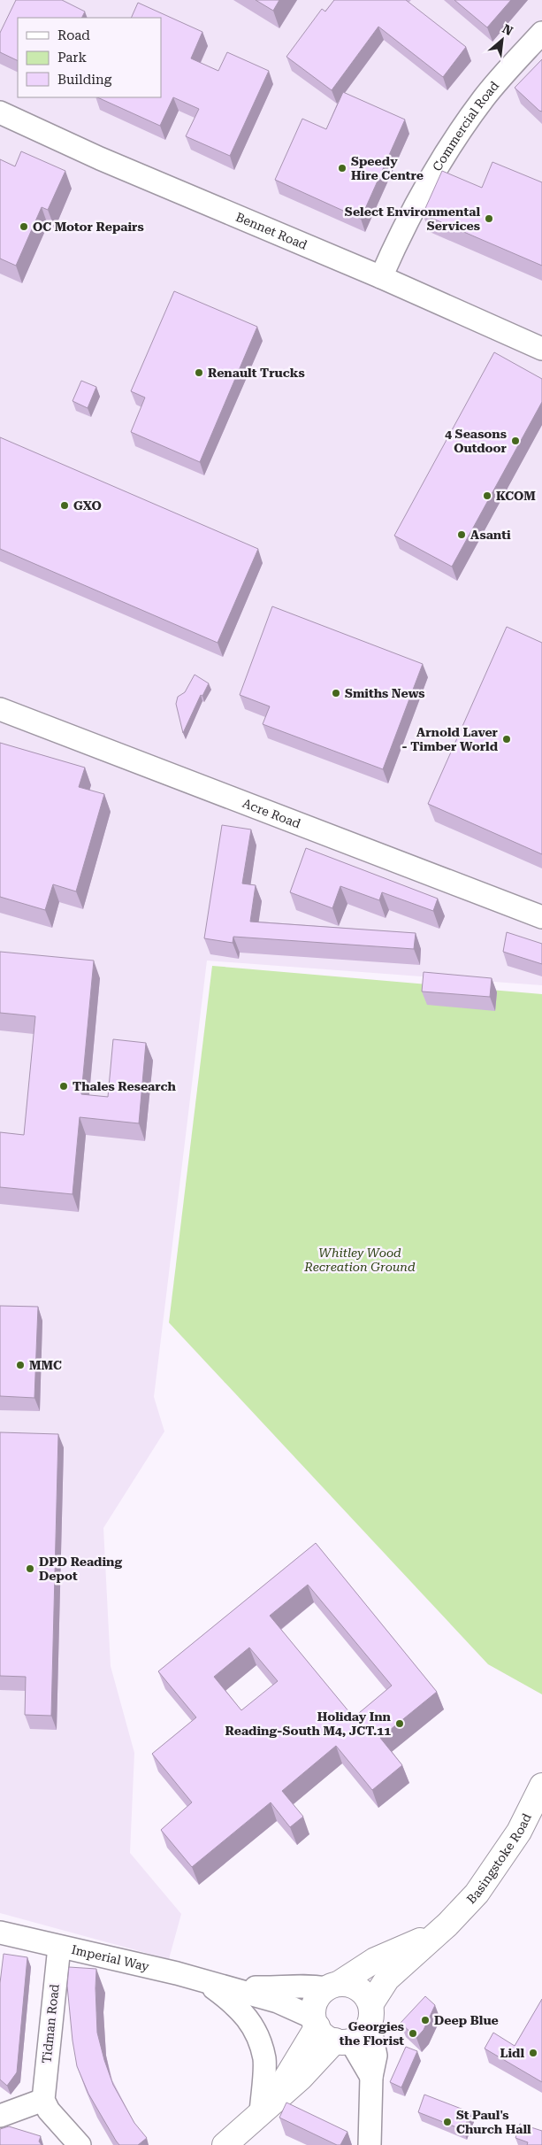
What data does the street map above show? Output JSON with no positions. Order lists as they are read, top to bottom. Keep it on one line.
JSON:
{"streets":{"main road":["Basingstoke Road"],"street":["Commercial Road","Bennet Road","Acre Road","Imperial Way","Tidman Road"]},"crossings":[["Commercial Road","Bennet Road"],["Basingstoke Road","Imperial Way"],["Imperial Way","Tidman Road"]],"parks":["Whitley Wood Recreation Ground"],"places":["Speedy Hire Centre","Select Environmental Services","OC Motor Repairs","Renault Trucks","4 Seasons Outdoor","KCOM","GXO","Asanti","Smiths News","Arnold Laver - Timber World","Thales Research","MMC","DPD Reading Depot","Holiday Inn Reading-South M4, JCT.11","Deep Blue","Georgies the Florist","Lidl","St Paul's Church Hall"],"legend":["Road","Park","Building"],"north":"top right"}
